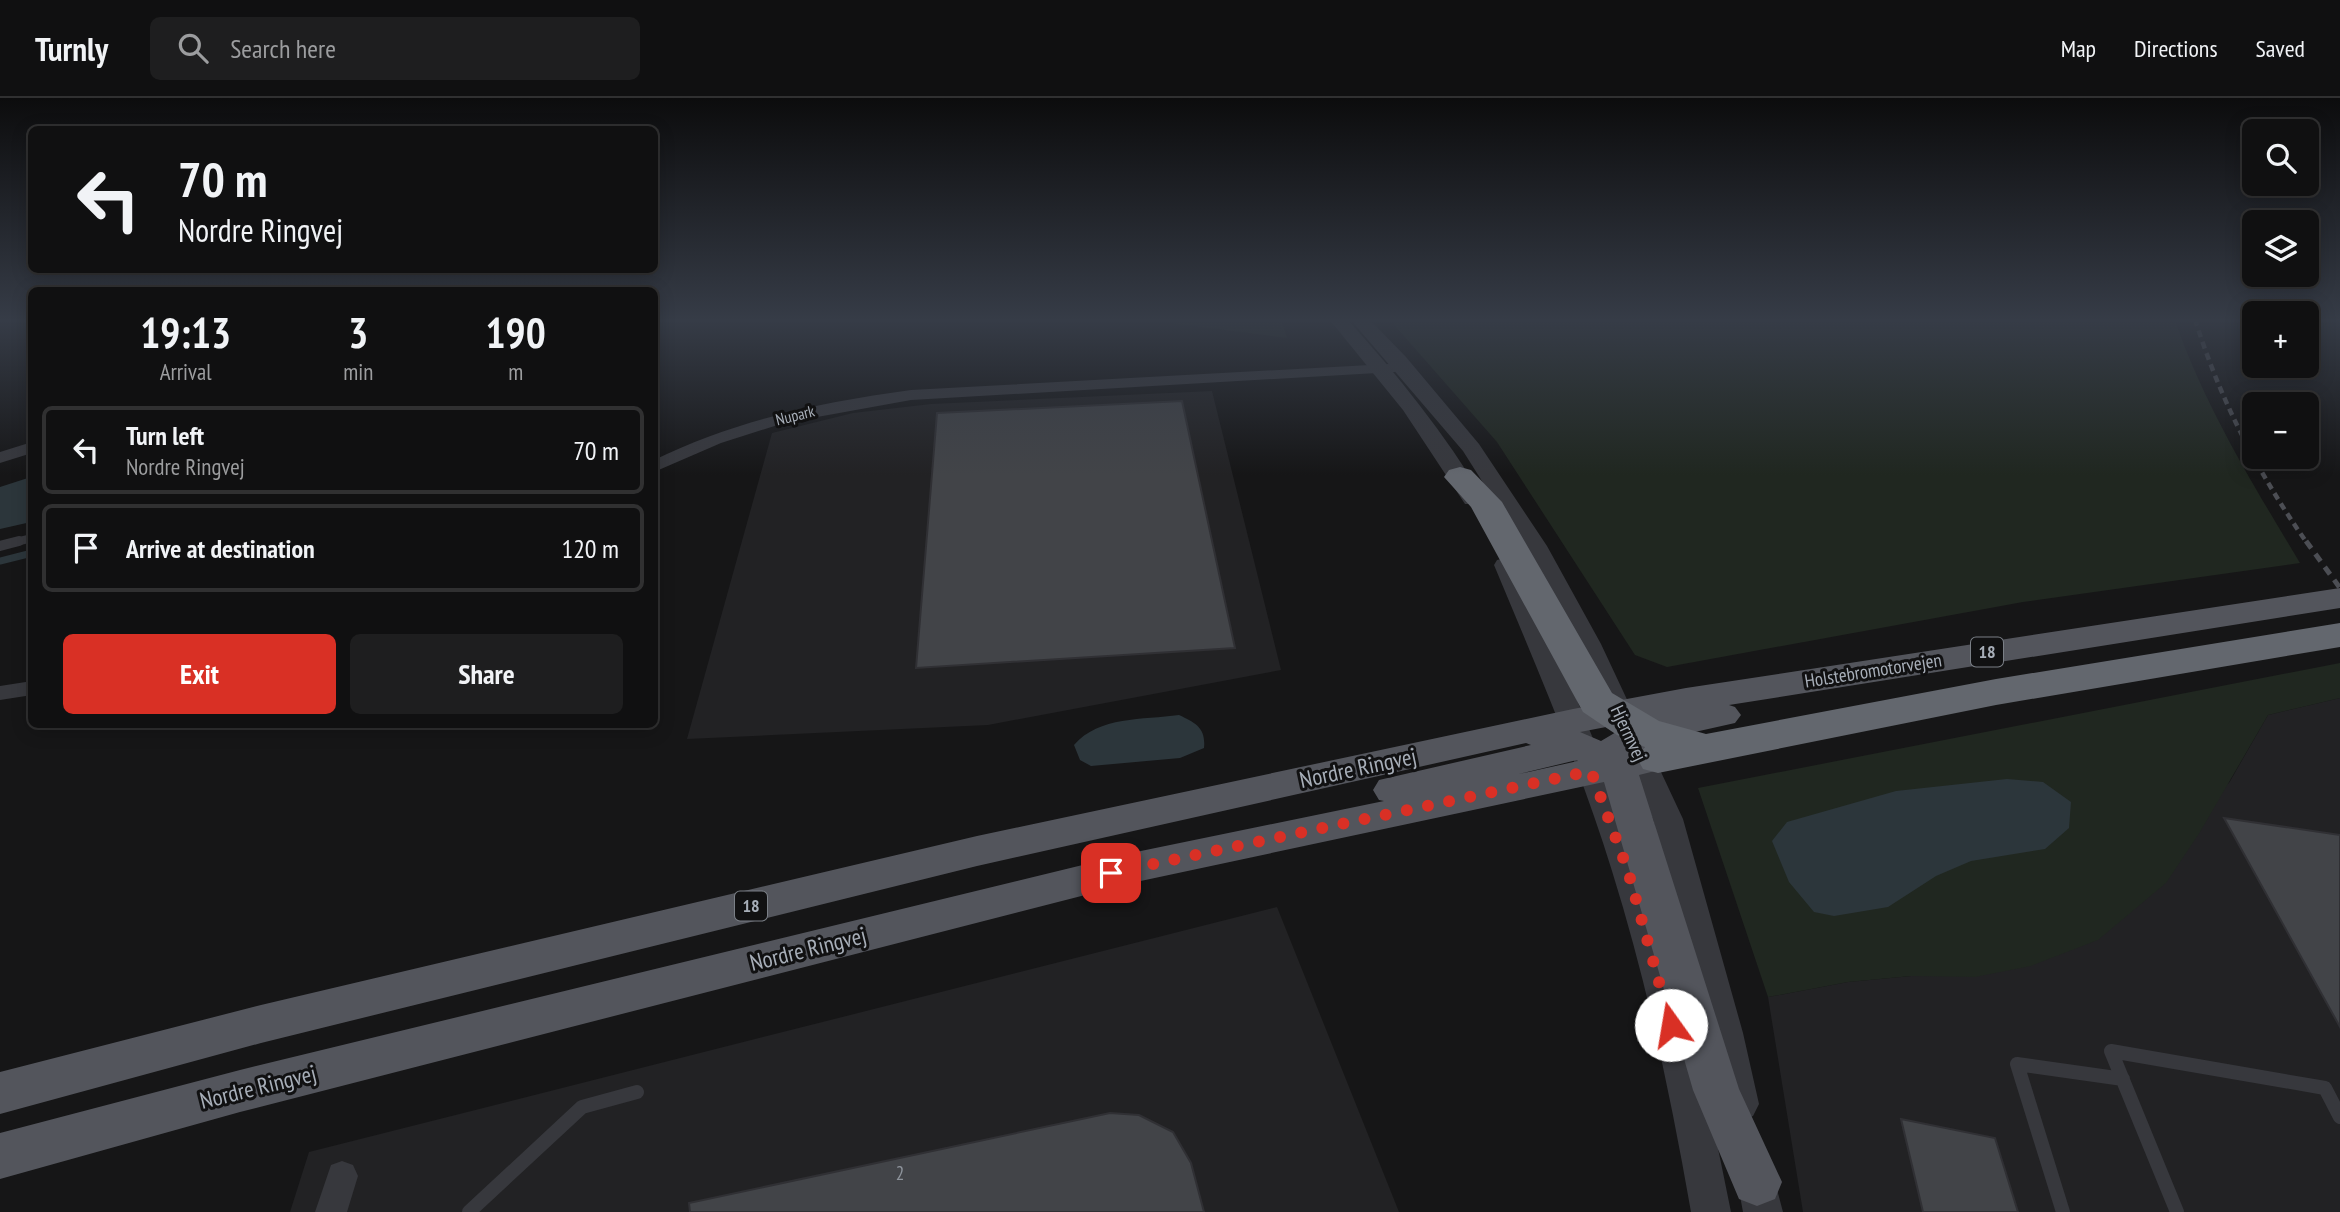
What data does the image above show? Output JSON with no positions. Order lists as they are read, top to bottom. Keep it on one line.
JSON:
{"streets":{"highway":["18"],"main road":["Nordre Ringvej"],"street":["Nupark","Hjermvej"]},"crossings":[["18","Hjermvej"],["18","Nordre Ringvej"],["Hjermvej","Nordre Ringvej"]],"house_numbers":["2"],"page":{"header":"Turnly","search":"Search here","nav":["Map","Directions","Saved"],"map_buttons":["+","−"],"turn":["70 m","Nordre Ringvej"],"eta":["19:13","Arrival","3","min","190","m"],"list":[{"name":"Turn left","note":"Nordre Ringvej","value":"70 m"},{"name":"Arrive at destination","value":"120 m"}],"buttons":["Exit","Share"]}}
